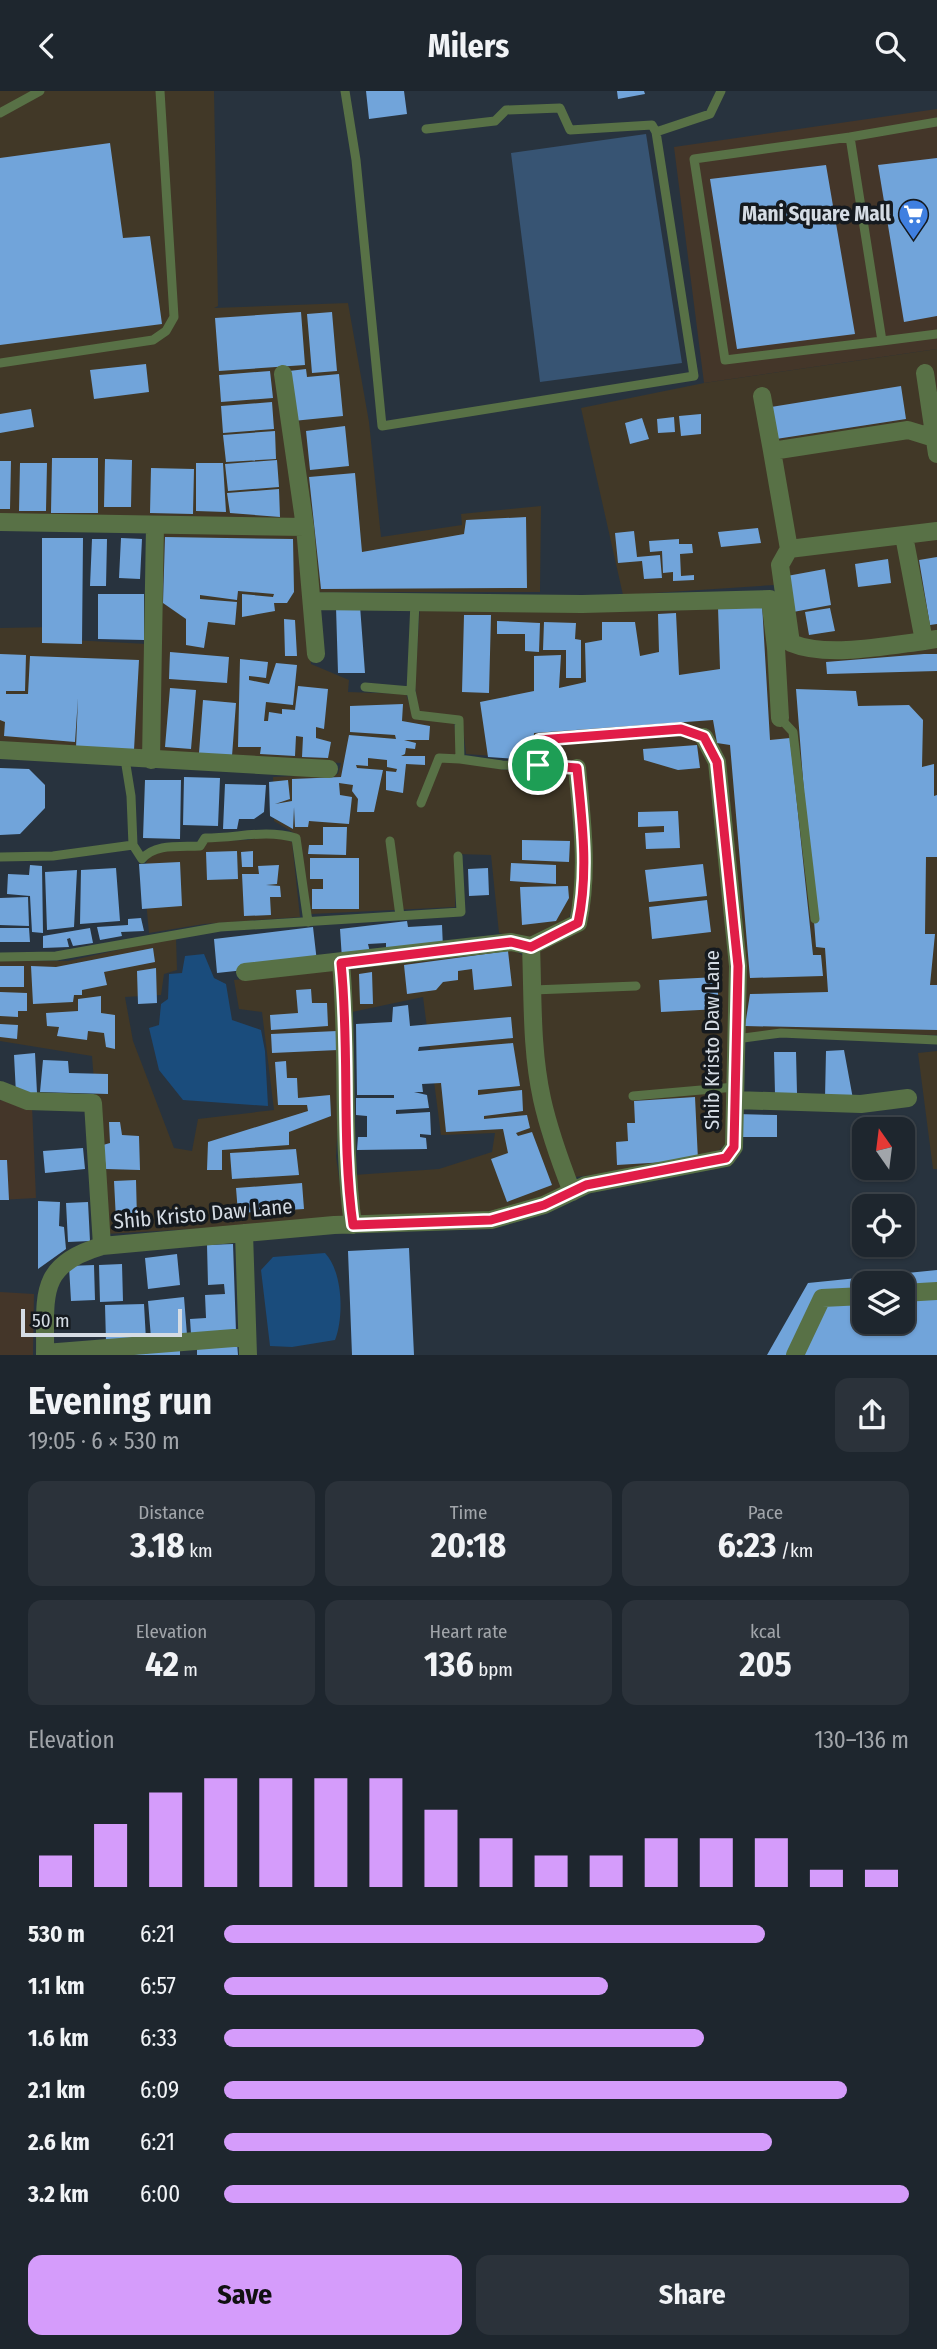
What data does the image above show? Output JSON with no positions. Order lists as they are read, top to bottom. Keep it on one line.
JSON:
{"streets":{"street":["Shib Kristo Daw Lane"]},"places":{"supermarket":["Mani Square Mall"]},"scale_bar":"50 m","north":"top","page":{"header":"Milers","scale":"50 m","heading":["Evening run","19:05 · 6 × 530 m"],"stats":[["Distance","3.18 km"],["Time","20:18"],["Pace","6:23 /km"],["Elevation","42 m"],["Heart rate","136 bpm"],["kcal","205"]],"chart":["Elevation","130–136 m"],"list":[{"name":"530 m","note":"6:21"},{"name":"1.1 km","note":"6:57"},{"name":"1.6 km","note":"6:33"},{"name":"2.1 km","note":"6:09"},{"name":"2.6 km","note":"6:21"},{"name":"3.2 km","note":"6:00"}],"buttons":["Save","Share"]}}
